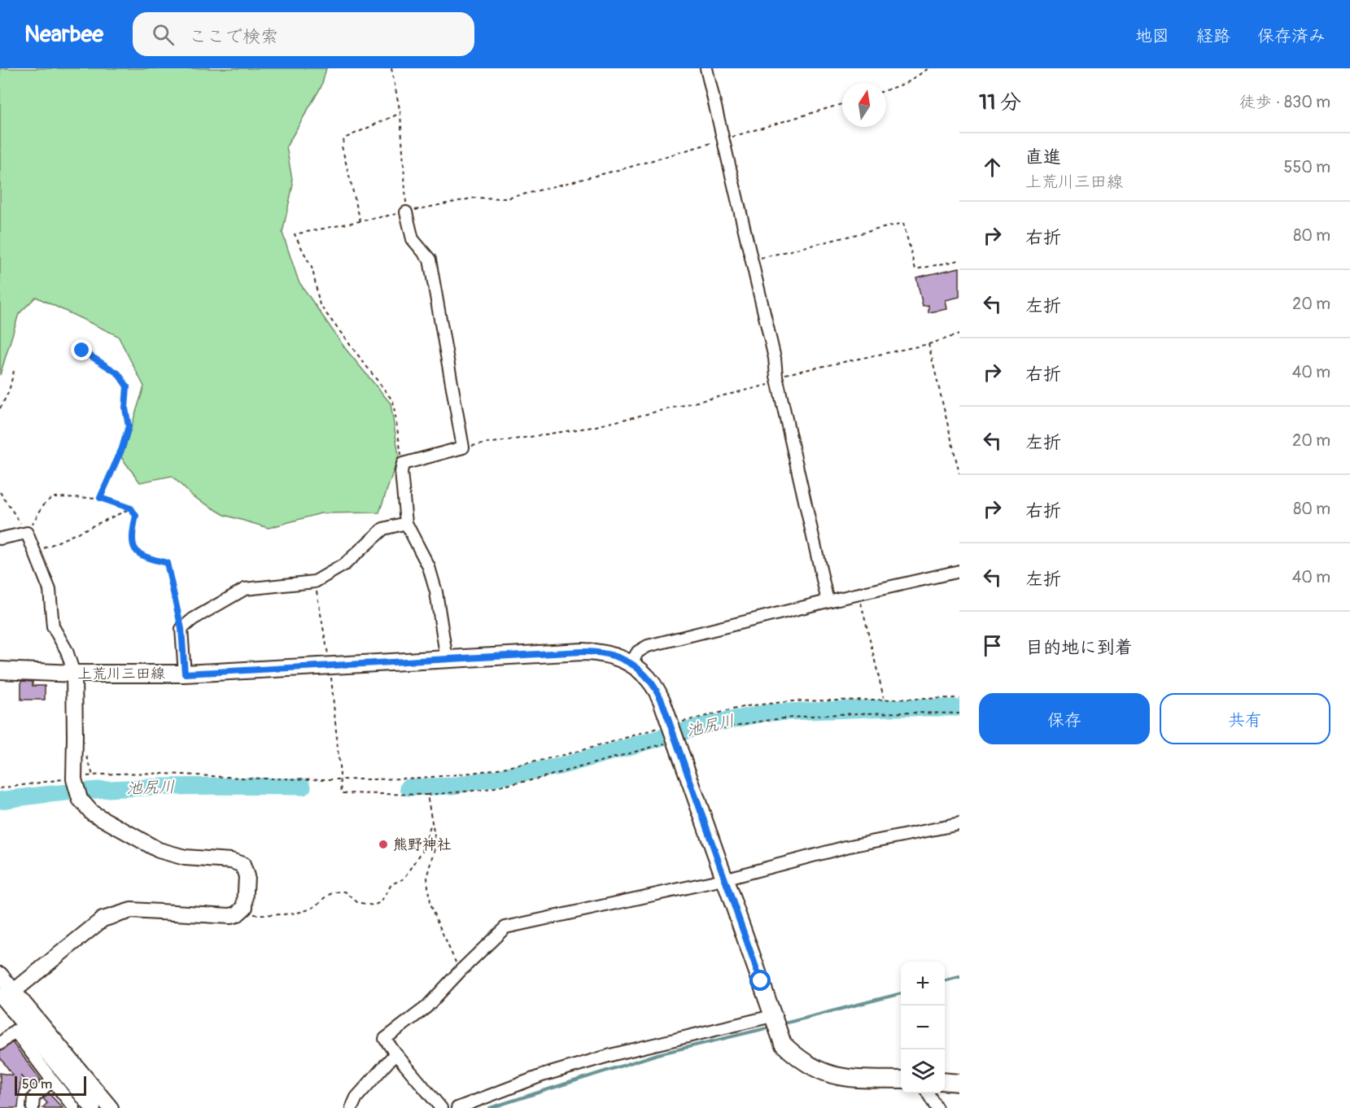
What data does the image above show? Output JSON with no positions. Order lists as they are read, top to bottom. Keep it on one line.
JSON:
{"streets":{"main road":["上荒川三田線"]},"water":["池尻川"],"places":["熊野神社"],"scale_bar":"50 m","north":"top","page":{"header":"Nearbee","search":"ここで検索","nav":["地図","経路","保存済み"],"heading":["11 分","徒歩 · 830 m"],"list":[["直進","上荒川三田線","550 m"],["右折","80 m"],["左折","20 m"],["右折","40 m"],["左折","20 m"],["右折","80 m"],["左折","40 m"],"目的地に到着"],"buttons":["保存","共有"],"map_buttons":["+","−"],"scale":"50 m"}}
